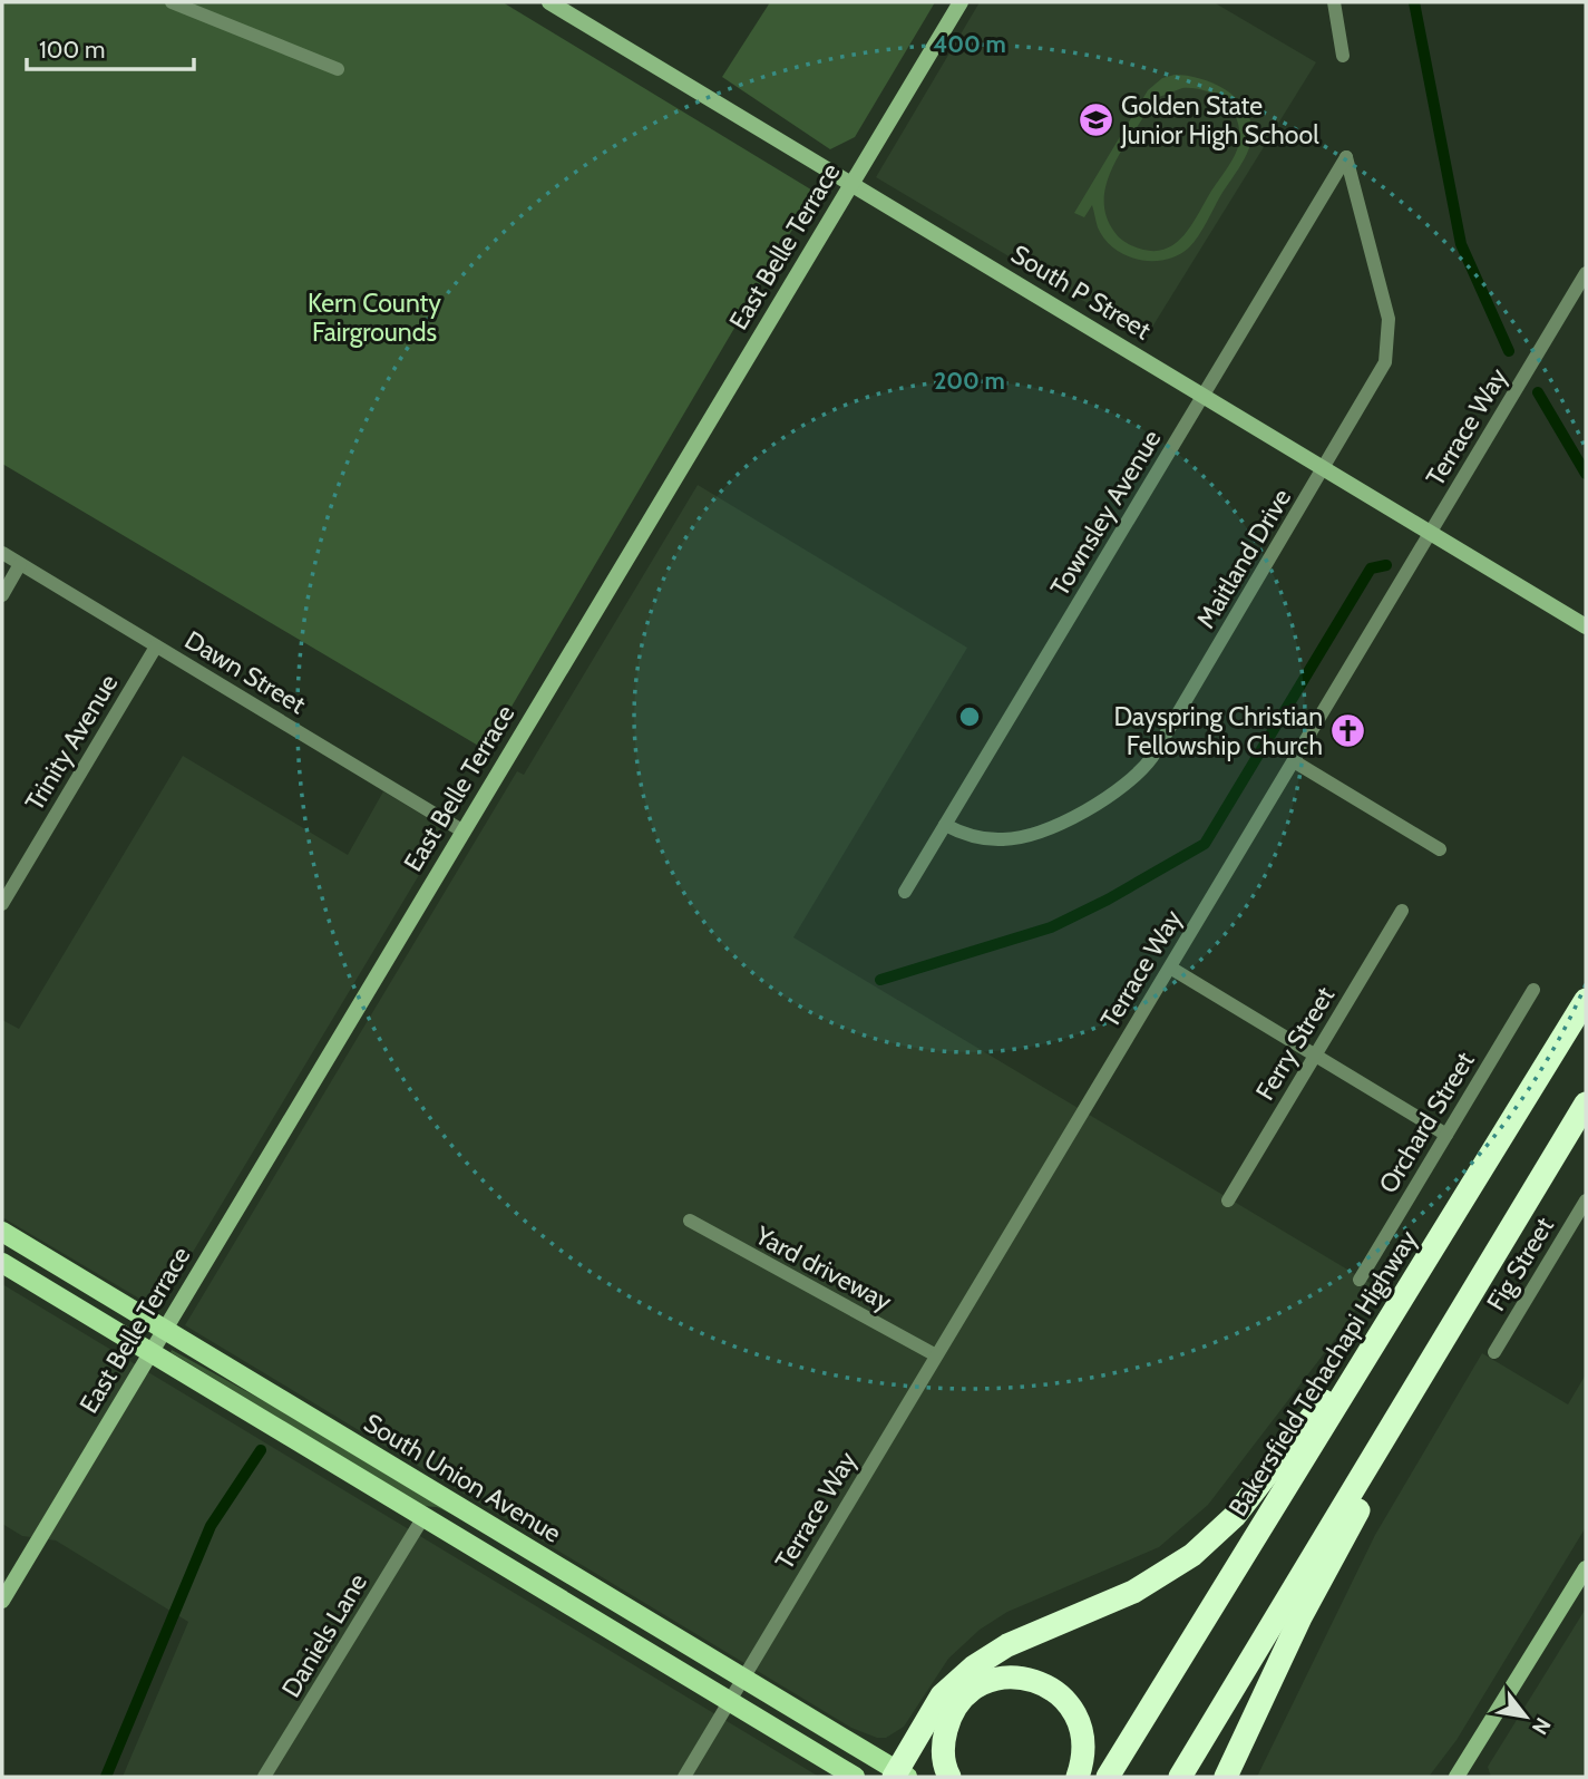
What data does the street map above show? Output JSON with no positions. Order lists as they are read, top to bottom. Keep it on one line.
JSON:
{"streets":{"highway":["Bakersfield Tehachapi Highway"],"main road":["South Union Avenue"],"street":["East Belle Terrace","South P Street","Terrace Way","Townsley Avenue","Maitland Drive","Dawn Street","Trinity Avenue","Ferry Street","Orchard Street","Fig Street","Yard driveway","Daniels Lane"]},"crossings":[["East Belle Terrace","South P Street"],["East Belle Terrace","Dawn Street"],["East Belle Terrace","South Union Avenue"],["South P Street","Terrace Way"],["South P Street","Townsley Avenue"],["South P Street","Maitland Drive"],["Terrace Way","Yard driveway"],["Terrace Way","South Union Avenue"],["Townsley Avenue","Maitland Drive"],["Dawn Street","Trinity Avenue"],["South Union Avenue","Daniels Lane"]],"parks":["Kern County Fairgrounds"],"places":{"school or university":["Golden State Junior High School"],"church":["Dayspring Christian Fellowship Church"]},"scale_bar":"100 m","north":"bottom right","rings":["400 m","200 m"]}
